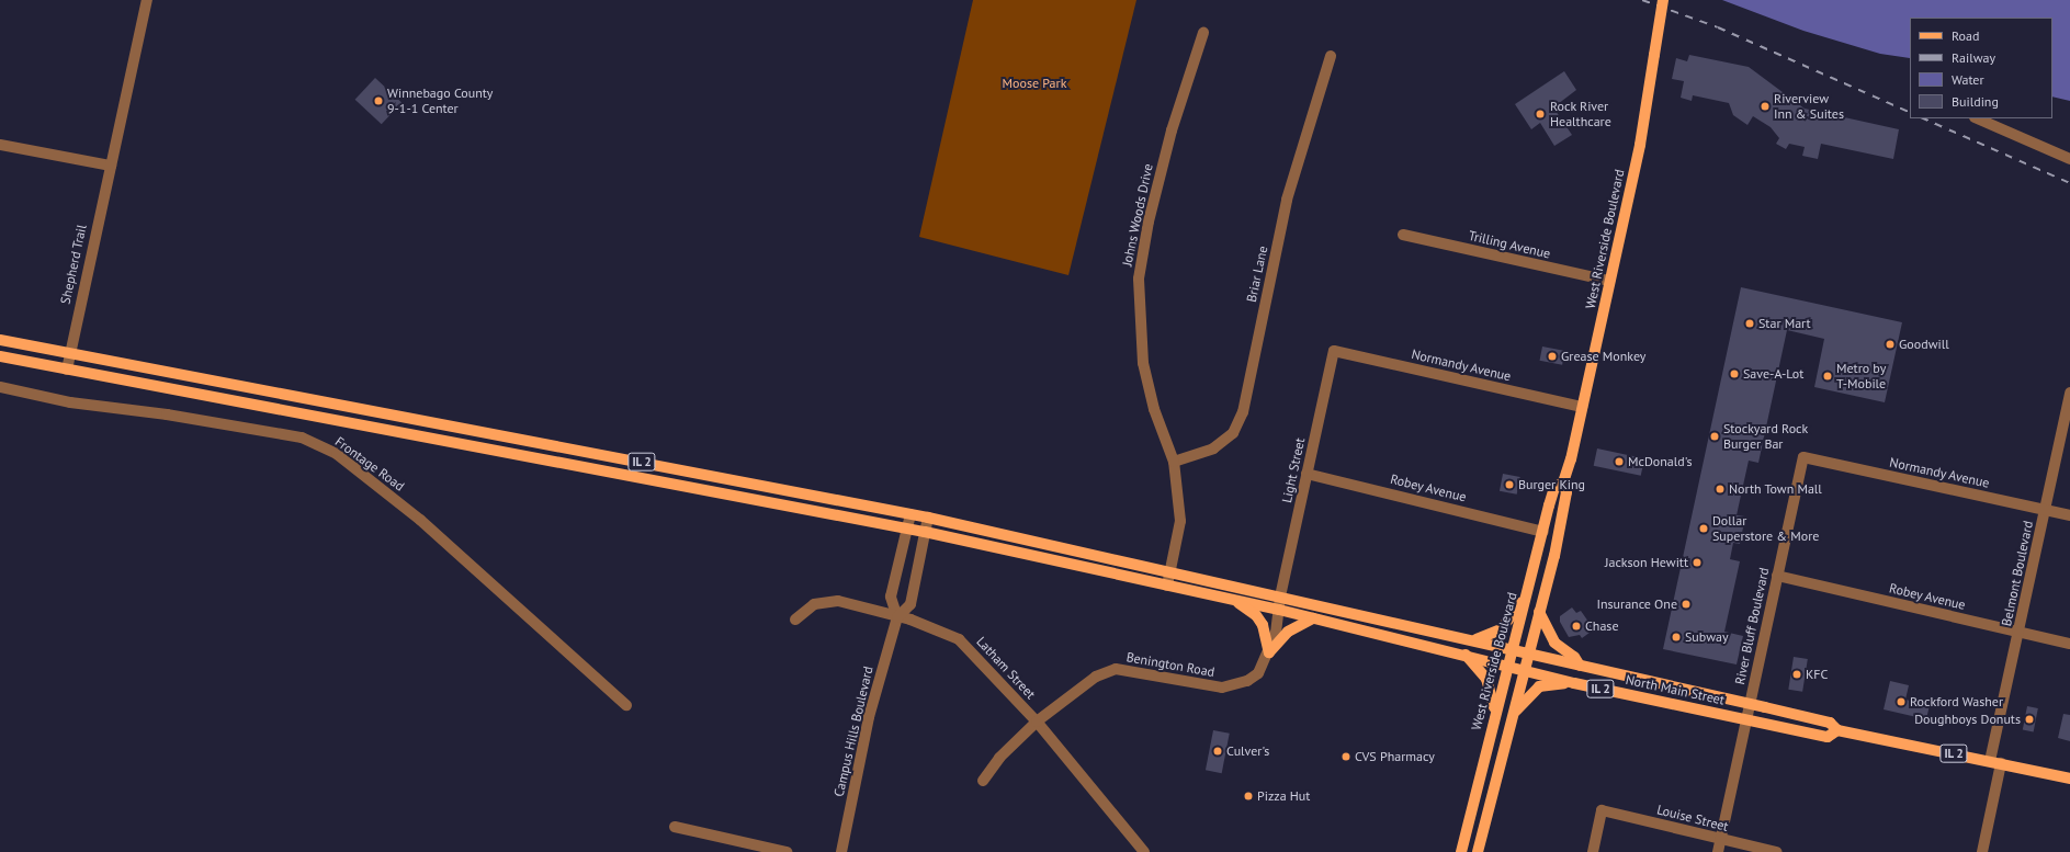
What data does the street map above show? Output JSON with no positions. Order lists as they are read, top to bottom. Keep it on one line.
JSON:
{"streets":{"main road":["West Riverside Boulevard","IL 2","North Main Street"],"street":["Johns Woods Drive","Trilling Avenue","Shepherd Trail","Briar Lane","Normandy Avenue","Frontage Road","Light Street","Robey Avenue","Belmont Boulevard","River Bluff Boulevard","Benington Road","Latham Street","Campus Hills Boulevard","Louise Street"]},"crossings":[["Johns Woods Drive","Briar Lane"],["Johns Woods Drive","IL 2"],["West Riverside Boulevard","Trilling Avenue"],["West Riverside Boulevard","Normandy Avenue"],["West Riverside Boulevard","IL 2"],["West Riverside Boulevard","Robey Avenue"],["West Riverside Boulevard","North Main Street"],["Shepherd Trail","IL 2"],["Normandy Avenue","Light Street"],["Normandy Avenue","Belmont Boulevard"],["Normandy Avenue","River Bluff Boulevard"],["IL 2","Light Street"],["IL 2","Benington Road"],["IL 2","North Main Street"],["IL 2","Campus Hills Boulevard"],["Light Street","Robey Avenue"],["Light Street","Benington Road"],["Robey Avenue","Belmont Boulevard"],["Robey Avenue","River Bluff Boulevard"],["Belmont Boulevard","North Main Street"],["River Bluff Boulevard","North Main Street"],["River Bluff Boulevard","Louise Street"],["Benington Road","Latham Street"],["Latham Street","Campus Hills Boulevard"]],"parks":["Moose Park"],"places":["Winnebago County 9-1-1 Center","Riverview Inn & Suites","Rock River Healthcare","Star Mart","Goodwill","Grease Monkey","Save-A-Lot","Metro by T-Mobile","Stockyard Rock Burger Bar","McDonald's","Burger King","North Town Mall","Dollar Superstore & More","Jackson Hewitt","Insurance One","Chase","Subway","KFC","Rockford Washer","Doughboys Donuts","Culver's","CVS Pharmacy","Pizza Hut"],"legend":["Road","Railway","Water","Building"]}
